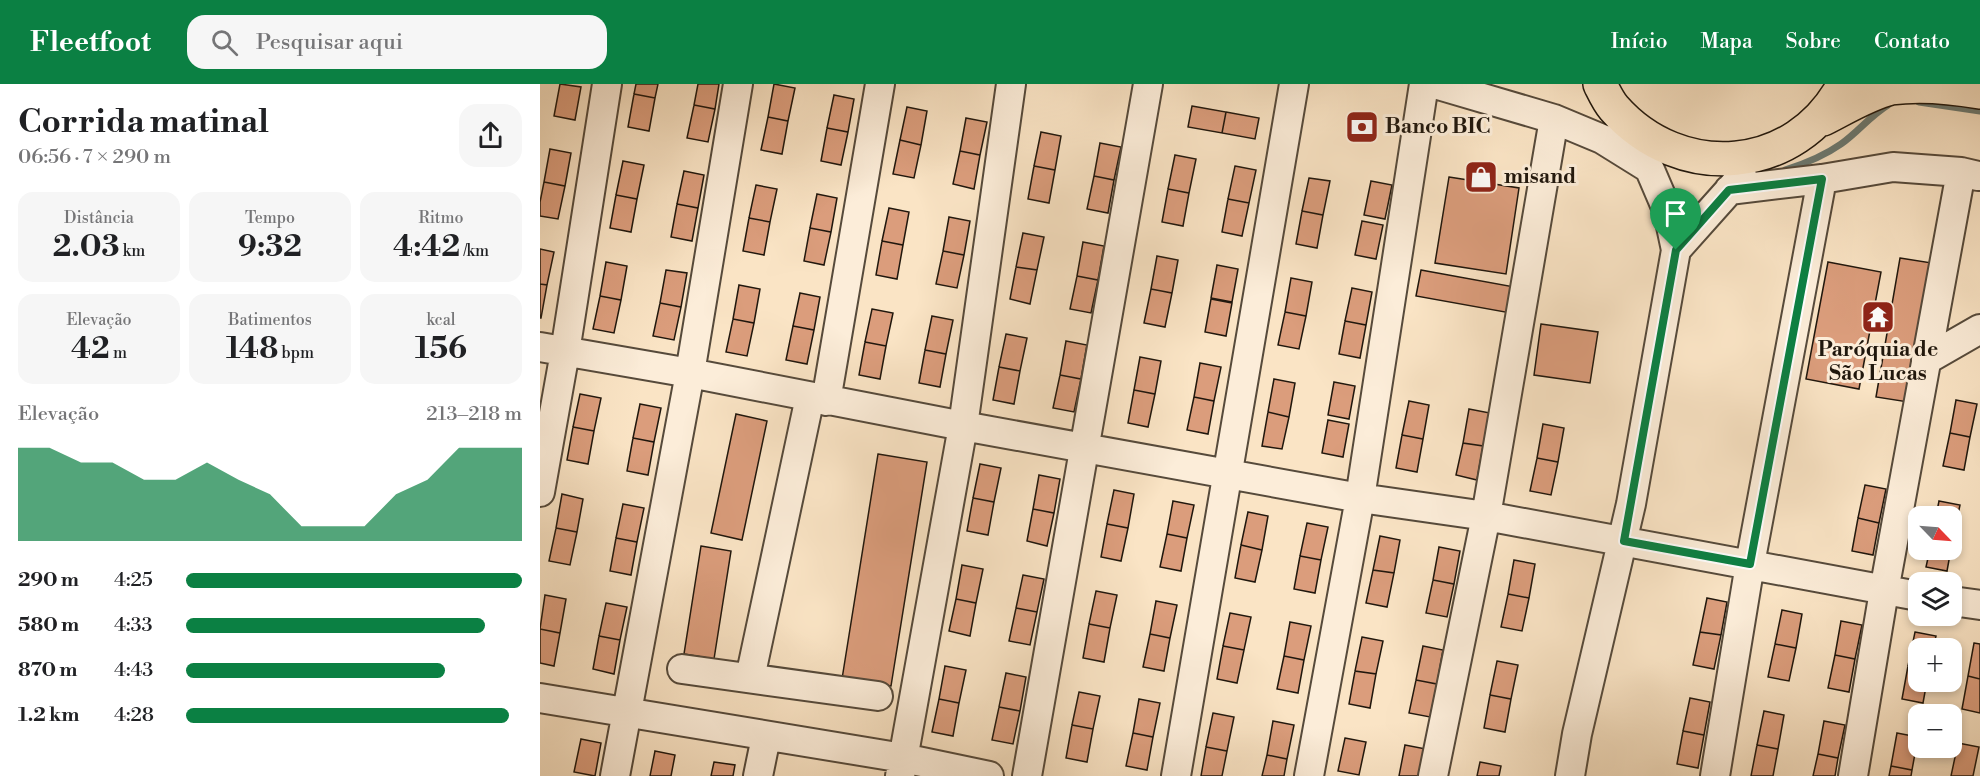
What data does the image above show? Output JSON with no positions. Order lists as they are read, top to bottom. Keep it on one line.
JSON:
{"places":{"bank":["Banco BIC"],"shop":["misand"],"temple":["Paróquia de São Lucas"]},"north":"bottom right","page":{"header":"Fleetfoot","search":"Pesquisar aqui","nav":["Início","Mapa","Sobre","Contato"],"heading":["Corrida matinal","06:56 · 7 × 290 m"],"stats":[["Distância","2.03 km"],["Tempo","9:32"],["Ritmo","4:42 /km"],["Elevação","42 m"],["Batimentos","148 bpm"],["kcal","156"]],"chart":["Elevação","213–218 m"],"map_buttons":["+","−"],"list":[{"name":"290 m","note":"4:25"},{"name":"580 m","note":"4:33"},{"name":"870 m","note":"4:43"},{"name":"1.2 km","note":"4:28"}]}}
